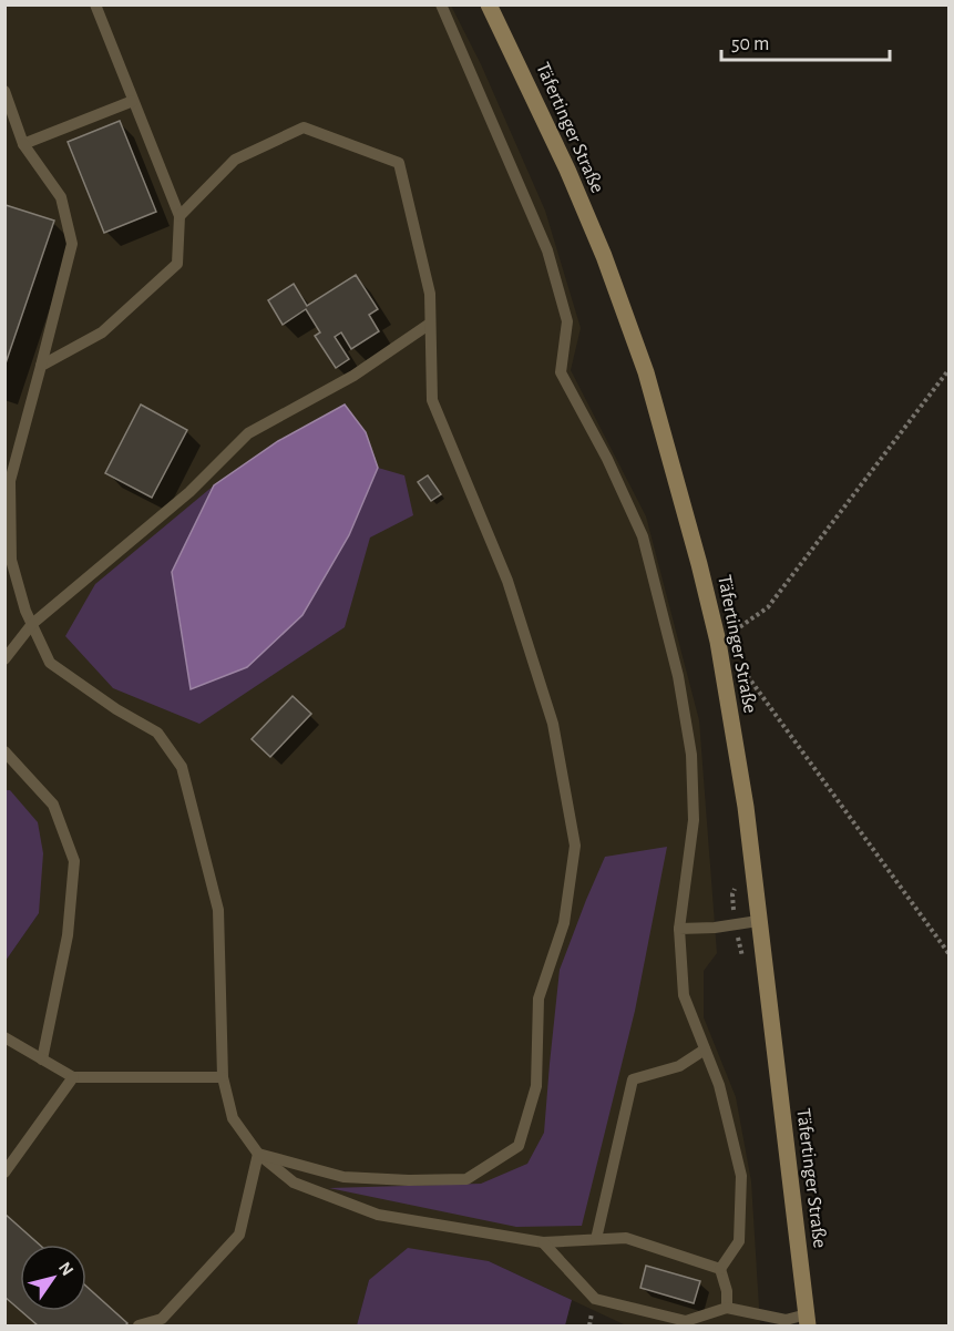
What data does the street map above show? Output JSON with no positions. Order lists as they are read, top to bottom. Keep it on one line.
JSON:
{"streets":{"street":["Täfertinger Straße"]},"scale_bar":"50 m","north":"top right"}
